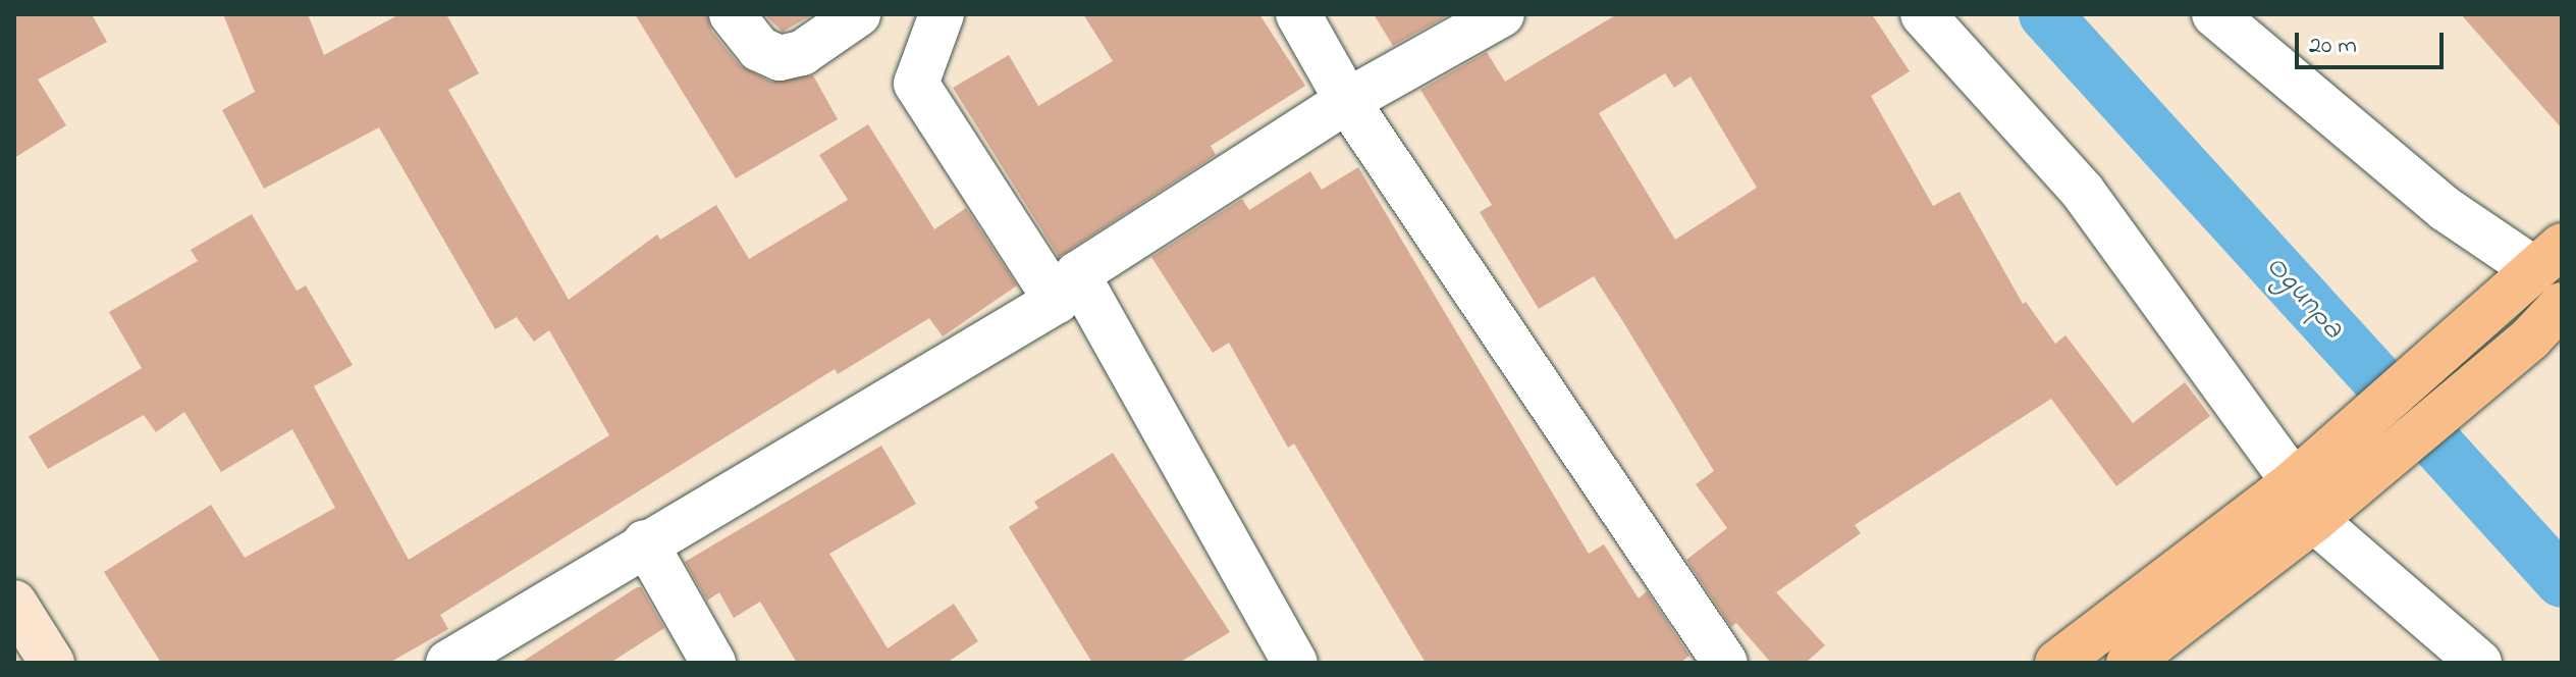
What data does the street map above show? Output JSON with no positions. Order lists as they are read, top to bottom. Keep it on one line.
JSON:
{"water":["Ogunpa"],"scale_bar":"20 m"}
